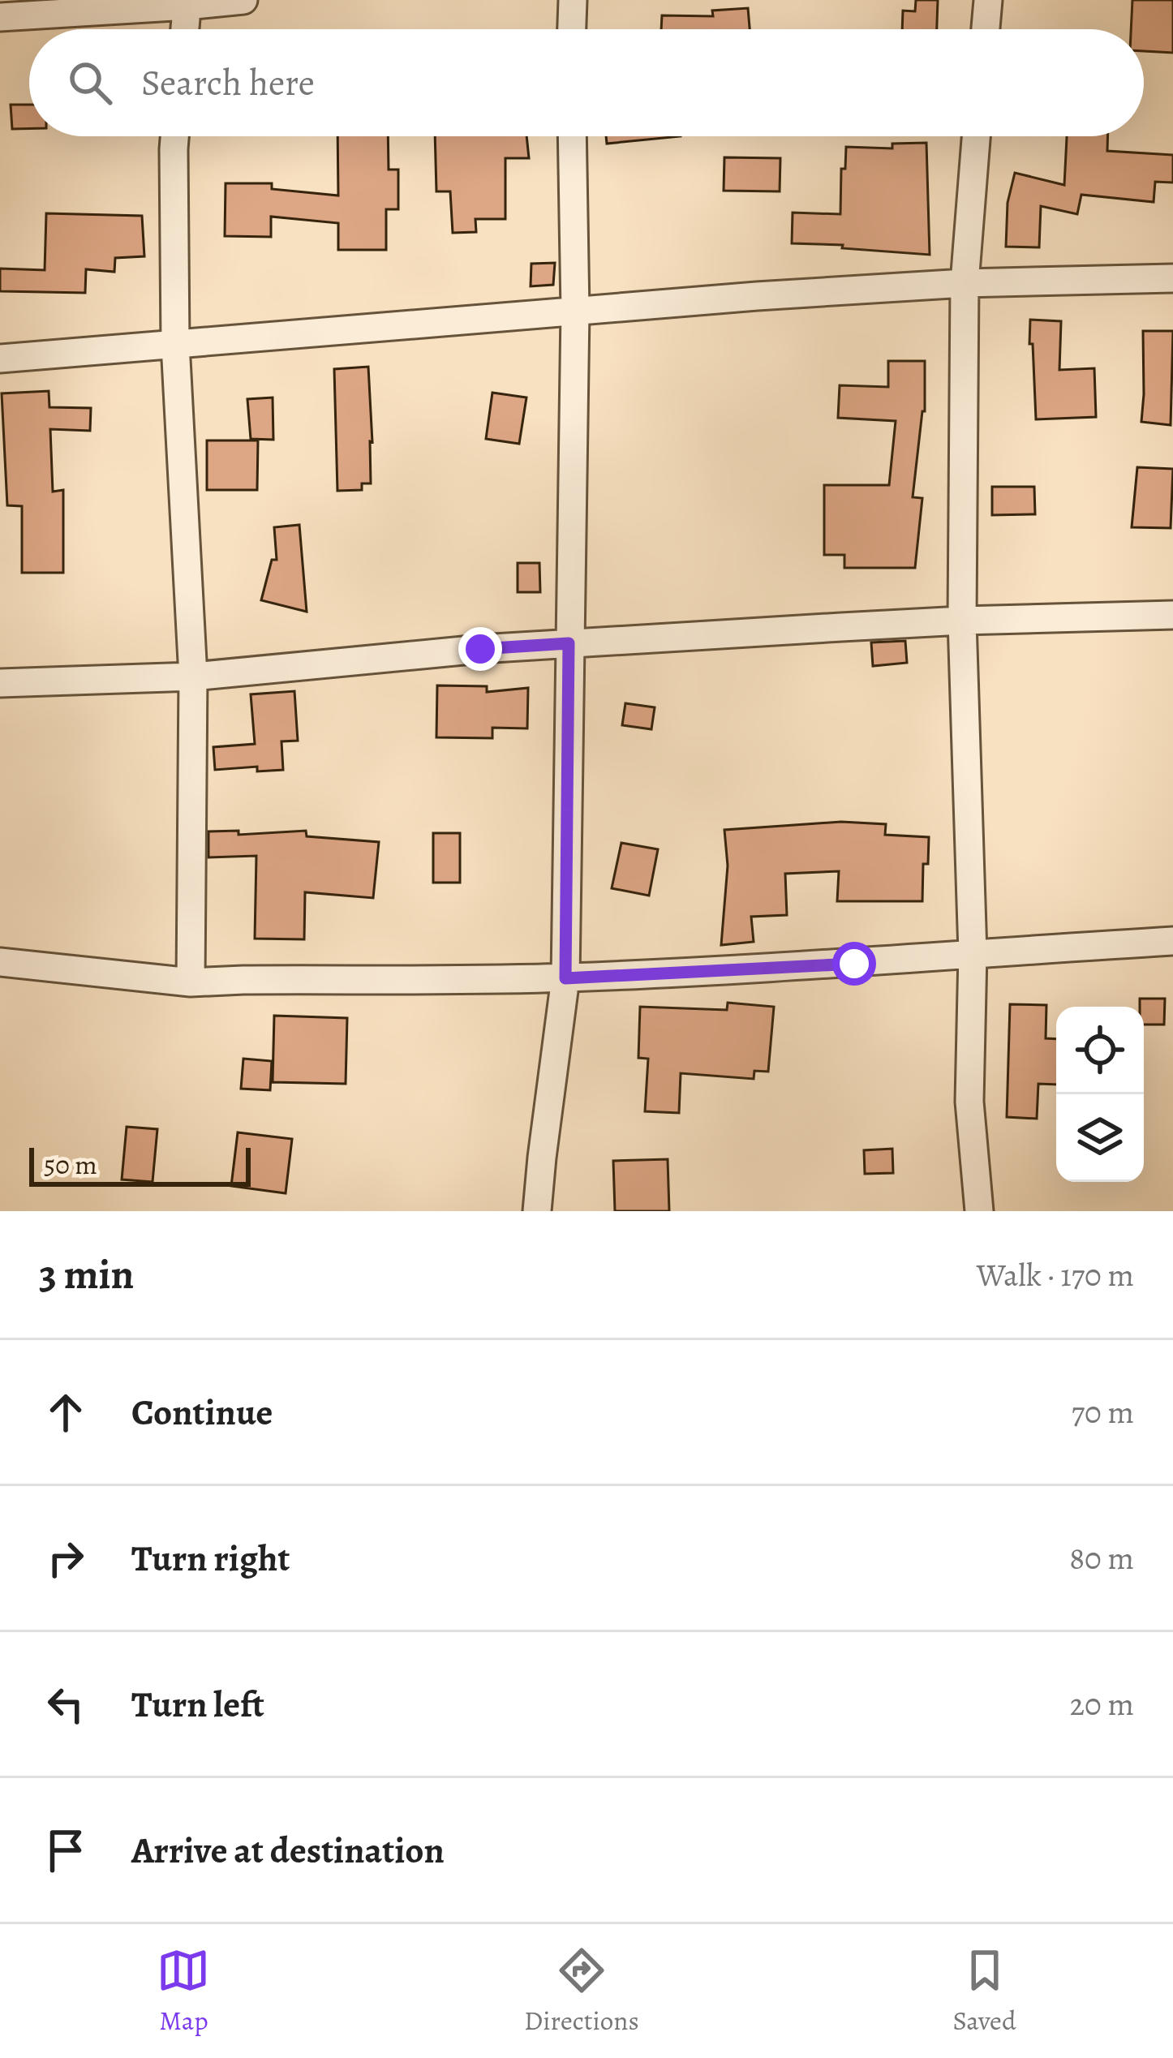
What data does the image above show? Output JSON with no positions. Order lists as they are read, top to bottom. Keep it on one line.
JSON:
{"scale_bar":"50 m","page":{"search":"Search here","scale":"50 m","heading":["3 min","Walk · 170 m"],"list":[["Continue","70 m"],["Turn right","80 m"],["Turn left","20 m"],"Arrive at destination"],"nav":["Map","Directions","Saved"]}}
